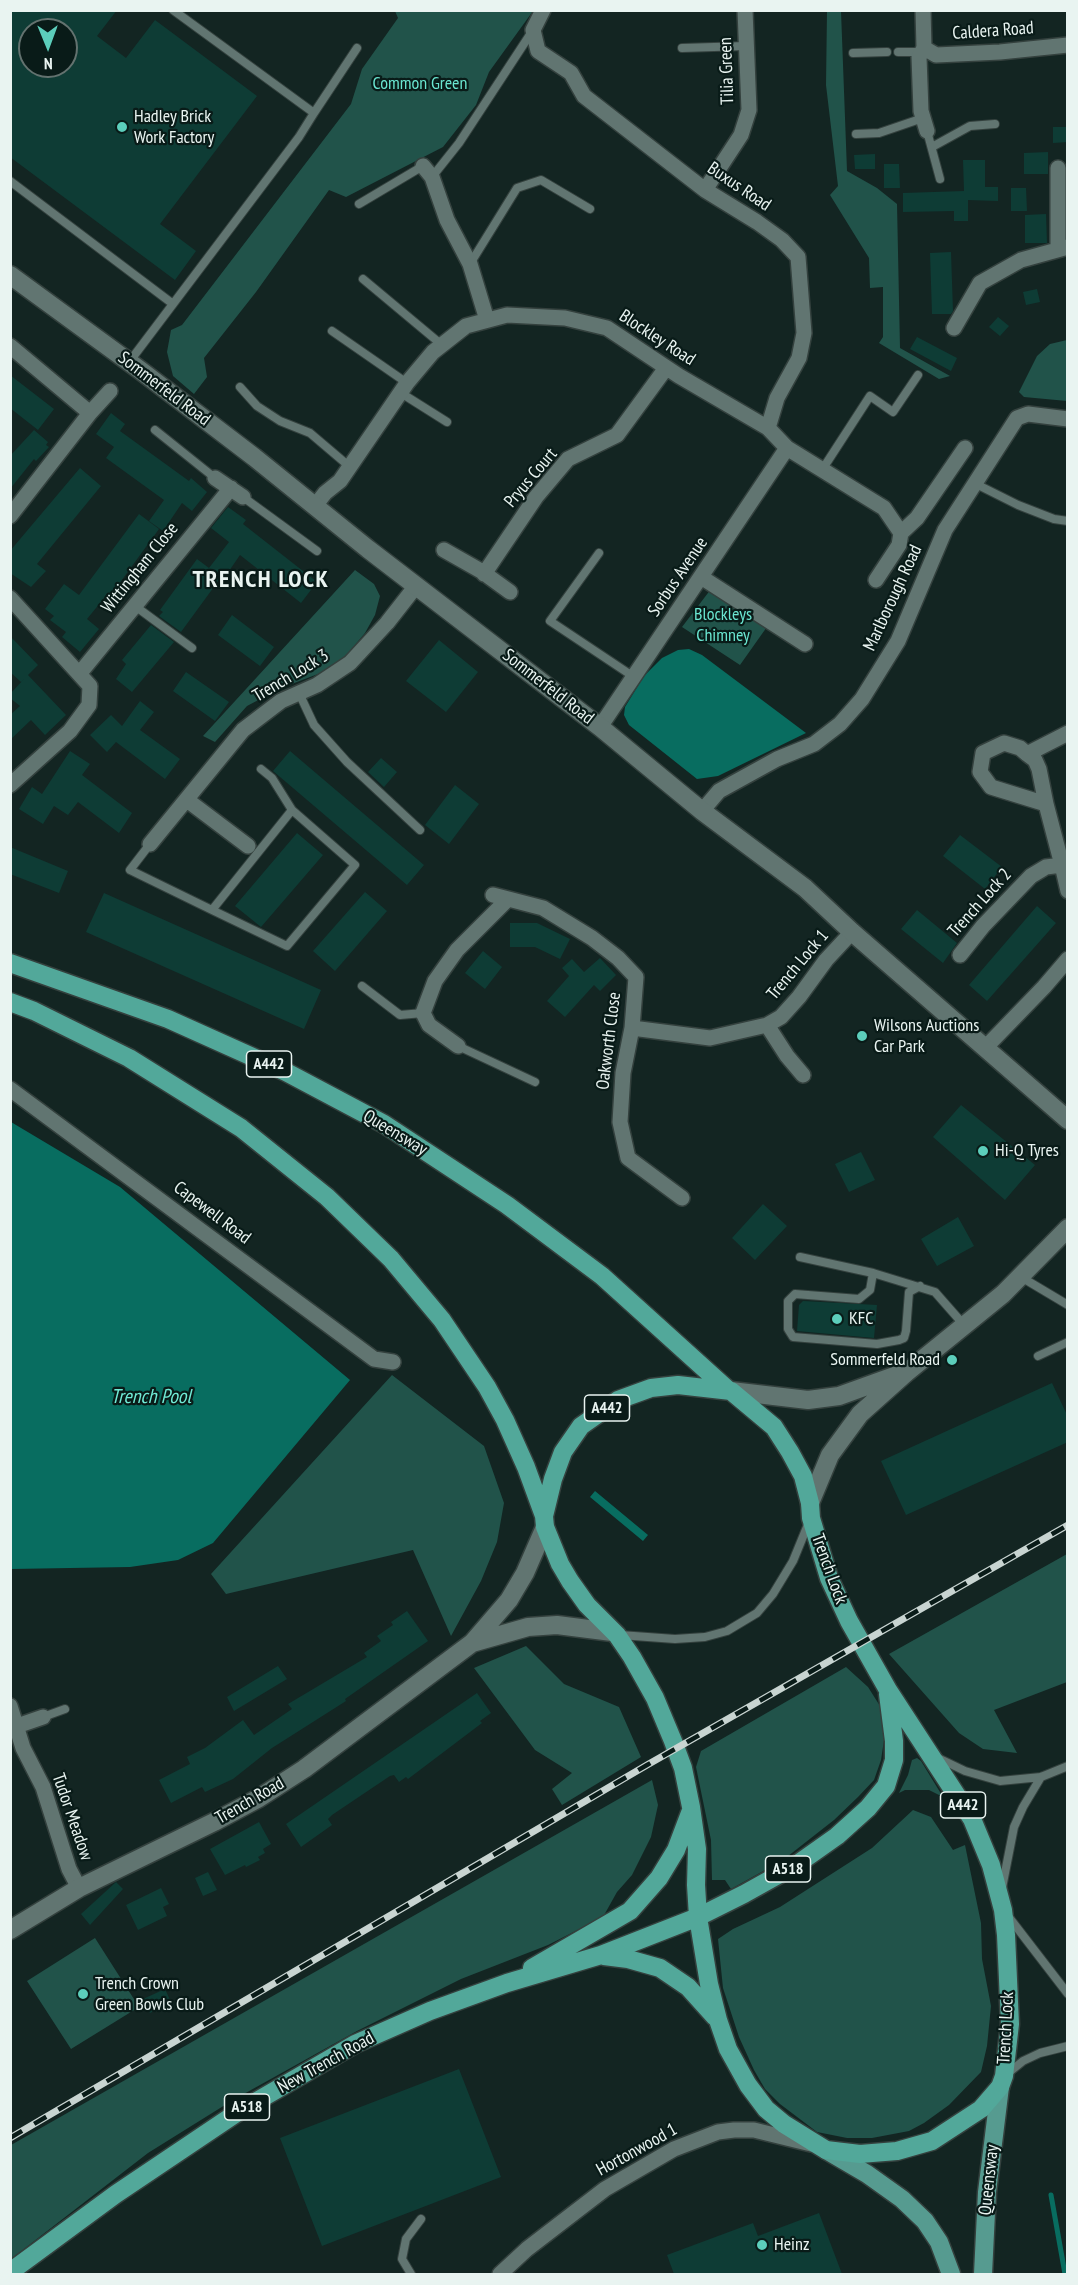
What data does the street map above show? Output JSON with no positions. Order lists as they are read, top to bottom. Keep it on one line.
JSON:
{"streets":{"highway":["A442","Queensway","Trench Lock","A518","New Trench Road"],"street":["Caldera Road","Tilia Green","Buxus Road","Blockley Road","Sommerfeld Road","Pryus Court","Wittingham Close","Sorbus Avenue","Marlborough Road","Trench Lock 3","Trench Lock 2","Trench Lock 1","Oakworth Close","Capewell Road","Trench Road","Tudor Meadow","Hortonwood 1"]},"crossings":[["Tilia Green","Buxus Road"],["Buxus Road","Blockley Road"],["Blockley Road","Sommerfeld Road"],["Blockley Road","Pryus Court"],["Blockley Road","Sorbus Avenue"],["Sommerfeld Road","Sorbus Avenue"],["Sommerfeld Road","Marlborough Road"],["Sommerfeld Road","Trench Lock 3"],["Sommerfeld Road","Trench Lock 1"],["Trench Lock 1","Oakworth Close"],["A442","Queensway"],["A442","Trench Lock"],["Queensway","Trench Lock"],["Trench Lock","A518"],["Trench Lock","New Trench Road"],["Trench Lock","Hortonwood 1"],["Trench Road","Tudor Meadow"],["A518","New Trench Road"]],"districts":["TRENCH LOCK"],"water":["Trench Pool"],"parks":["Common Green","Blockleys Chimney"],"places":["Hadley Brick Work Factory","Wilsons Auctions Car Park","Hi-Q Tyres","KFC","Sommerfeld Road","Trench Crown Green Bowls Club","Heinz"],"north":"bottom"}
